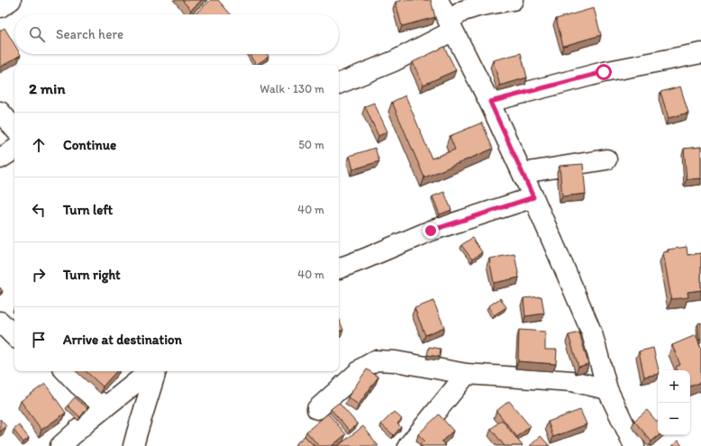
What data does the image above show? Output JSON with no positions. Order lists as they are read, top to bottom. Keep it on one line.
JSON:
{"page":{"search":"Search here","heading":["2 min","Walk · 130 m"],"list":[["Continue","50 m"],["Turn left","40 m"],["Turn right","40 m"],"Arrive at destination"],"map_buttons":["+","−"]}}
